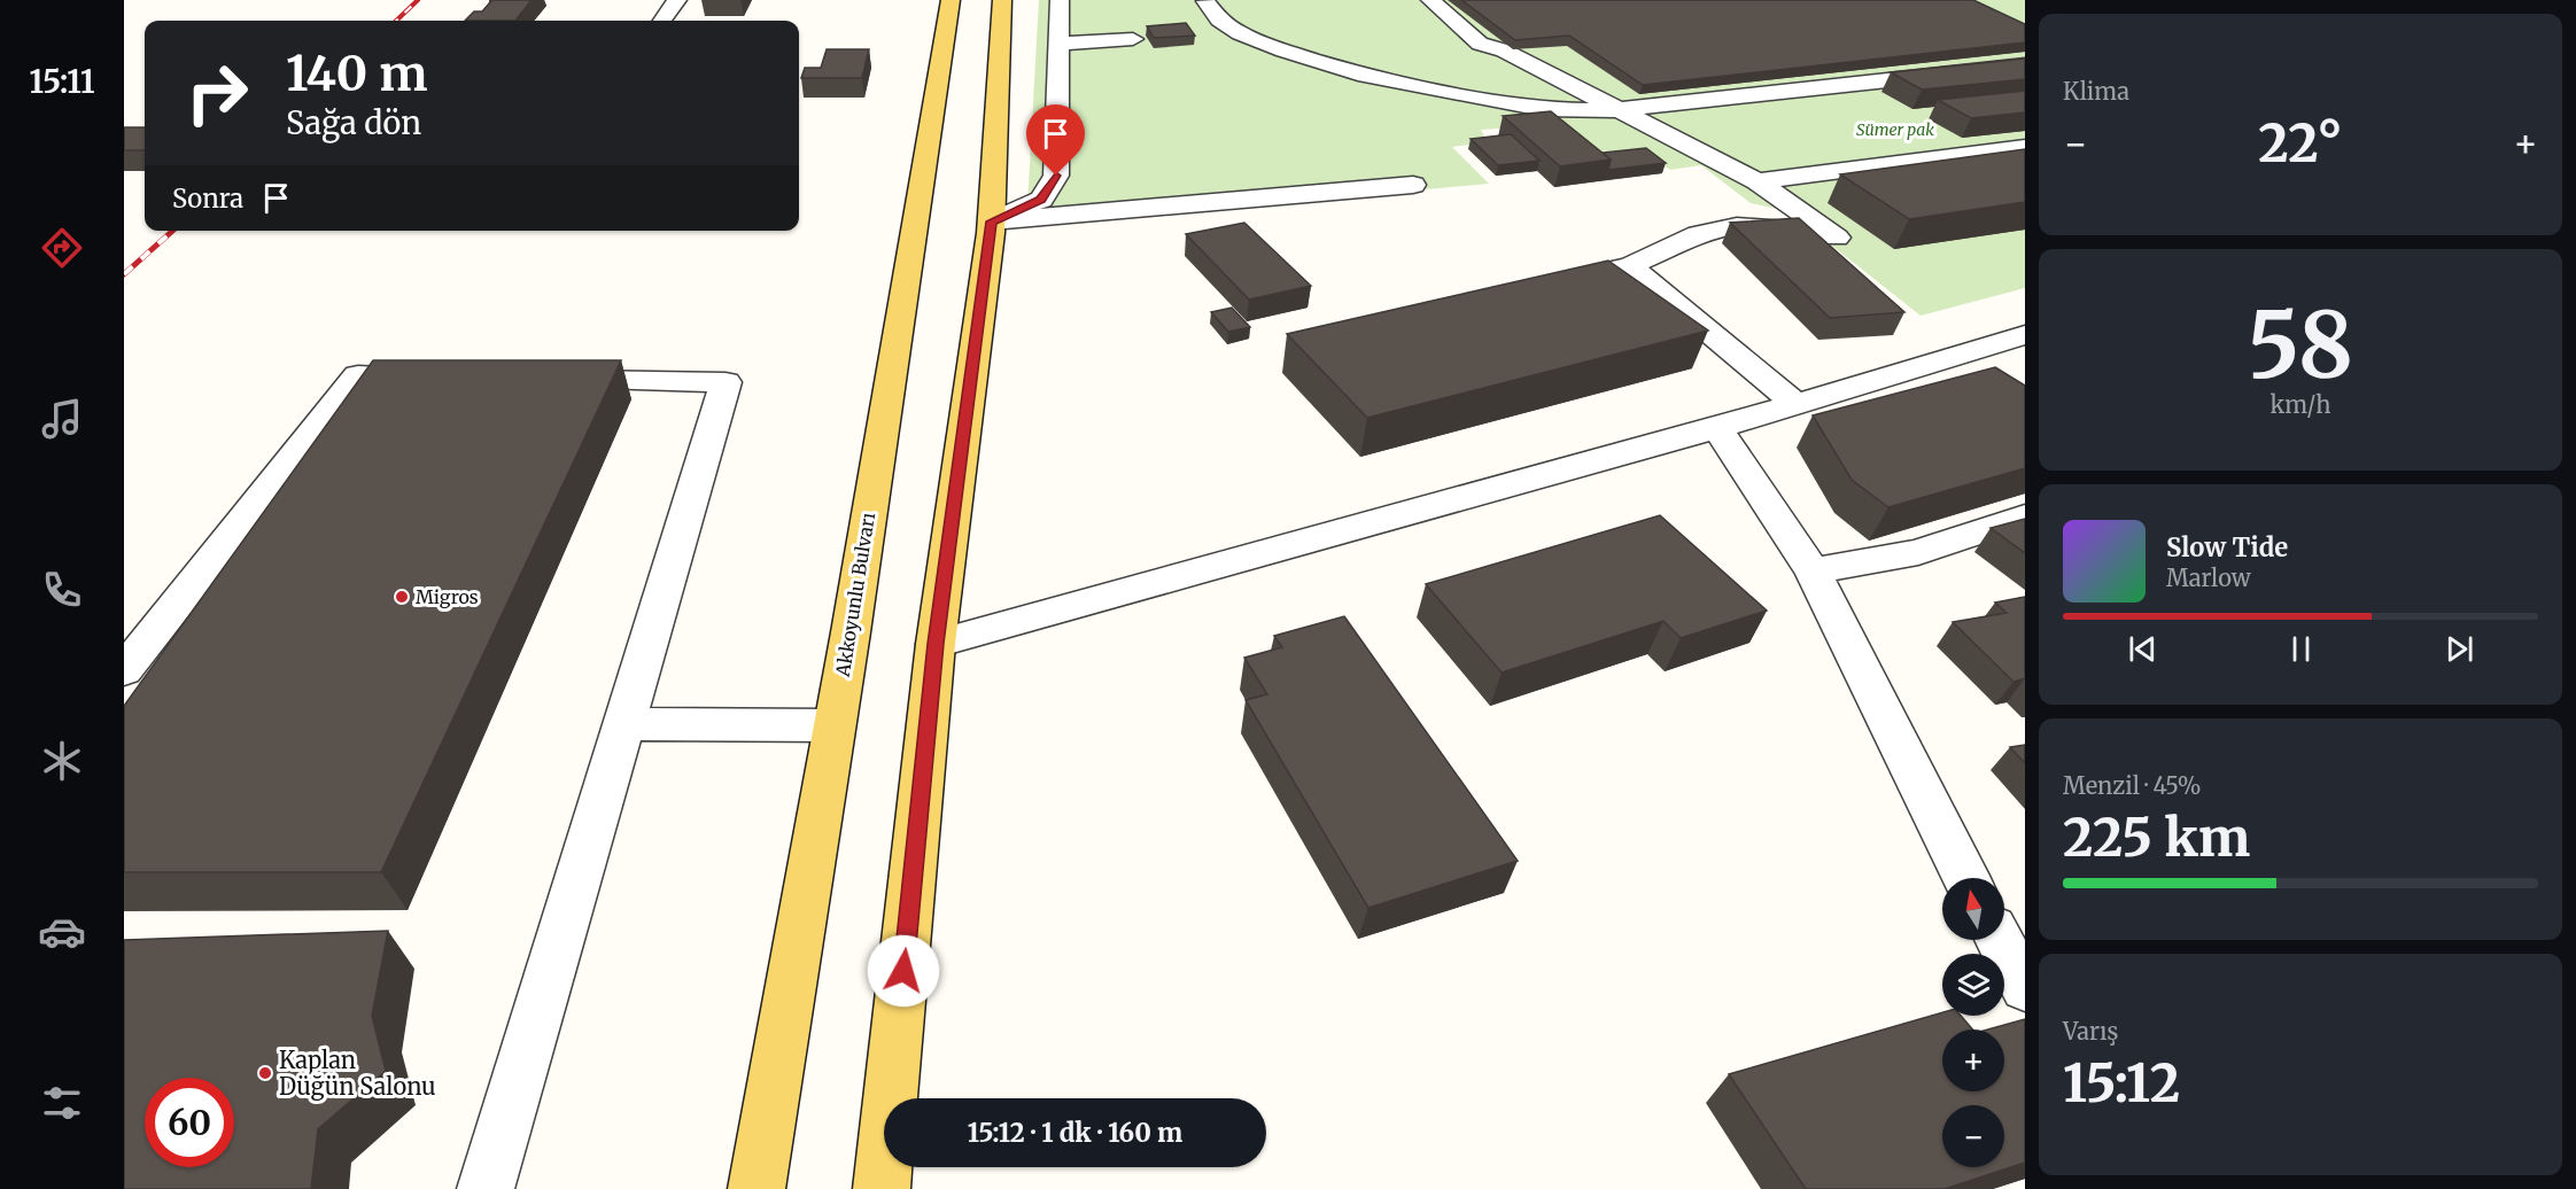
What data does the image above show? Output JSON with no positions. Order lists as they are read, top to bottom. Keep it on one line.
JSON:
{"streets":{"main road":["Akkoyunlu Bulvarı"]},"parks":["Sümer pak"],"places":["Migros","Kaplan Düğün Salonu"],"north":"top","page":{"tabs":"15:11","tile":["Klima",["58","km/h"],["Menzil · 45%","225 km"],["Varış","15:12"]],"turn":["140 m","Sağa dön"],"heat":["−","22°","+"],"then":"Sonra","song":["Slow Tide","Marlow"],"map_buttons":["+","−"],"limit":"60","trip":"15:12 · 1 dk · 160 m"}}
